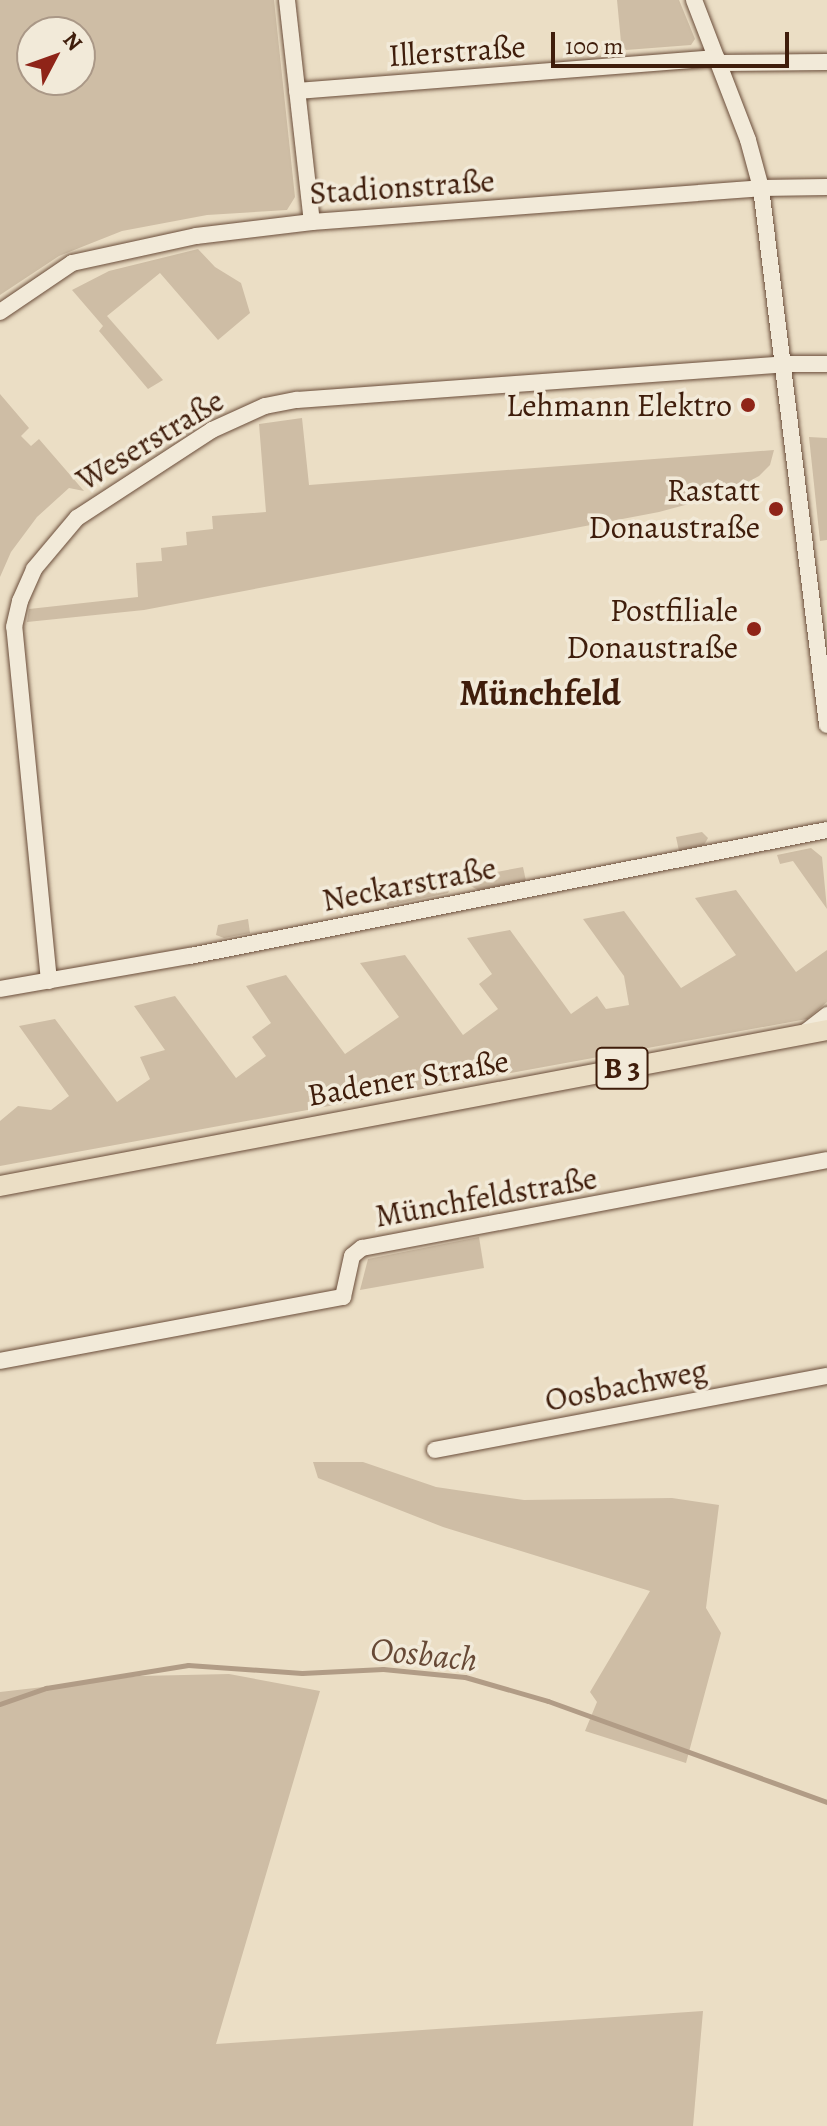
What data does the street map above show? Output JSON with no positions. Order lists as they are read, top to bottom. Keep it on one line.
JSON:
{"streets":{"main road":["B 3","Badener Straße"],"street":["Illerstraße","Stadionstraße","Weserstraße","Neckarstraße","Münchfeldstraße","Oosbachweg"]},"crossings":[["Weserstraße","Neckarstraße"]],"districts":["Münchfeld"],"water":["Oosbach"],"places":["Lehmann Elektro","Rastatt Donaustraße","Postfiliale Donaustraße"],"scale_bar":"100 m","north":"top right"}
